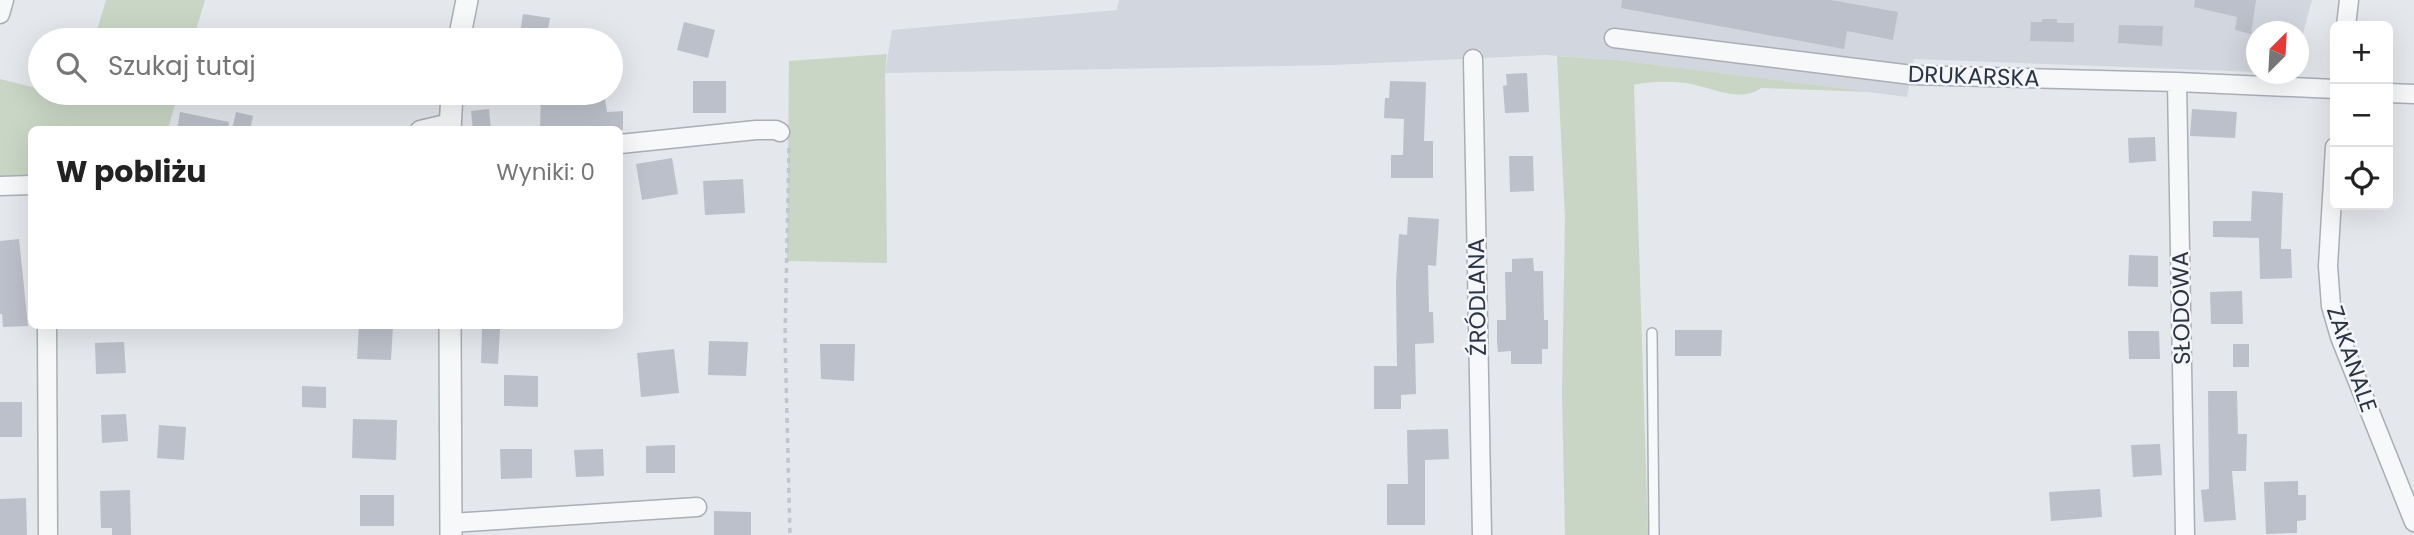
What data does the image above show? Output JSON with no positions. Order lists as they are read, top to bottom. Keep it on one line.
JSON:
{"streets":{"street":["DRUKARSKA","ŹRÓDLANA","SŁODOWA","ZAKANALE"]},"crossings":[["DRUKARSKA","SŁODOWA"]],"north":"top right","page":{"map_buttons":["+","−"],"search":"Szukaj tutaj","heading":["W pobliżu","Wyniki: 0"]}}
